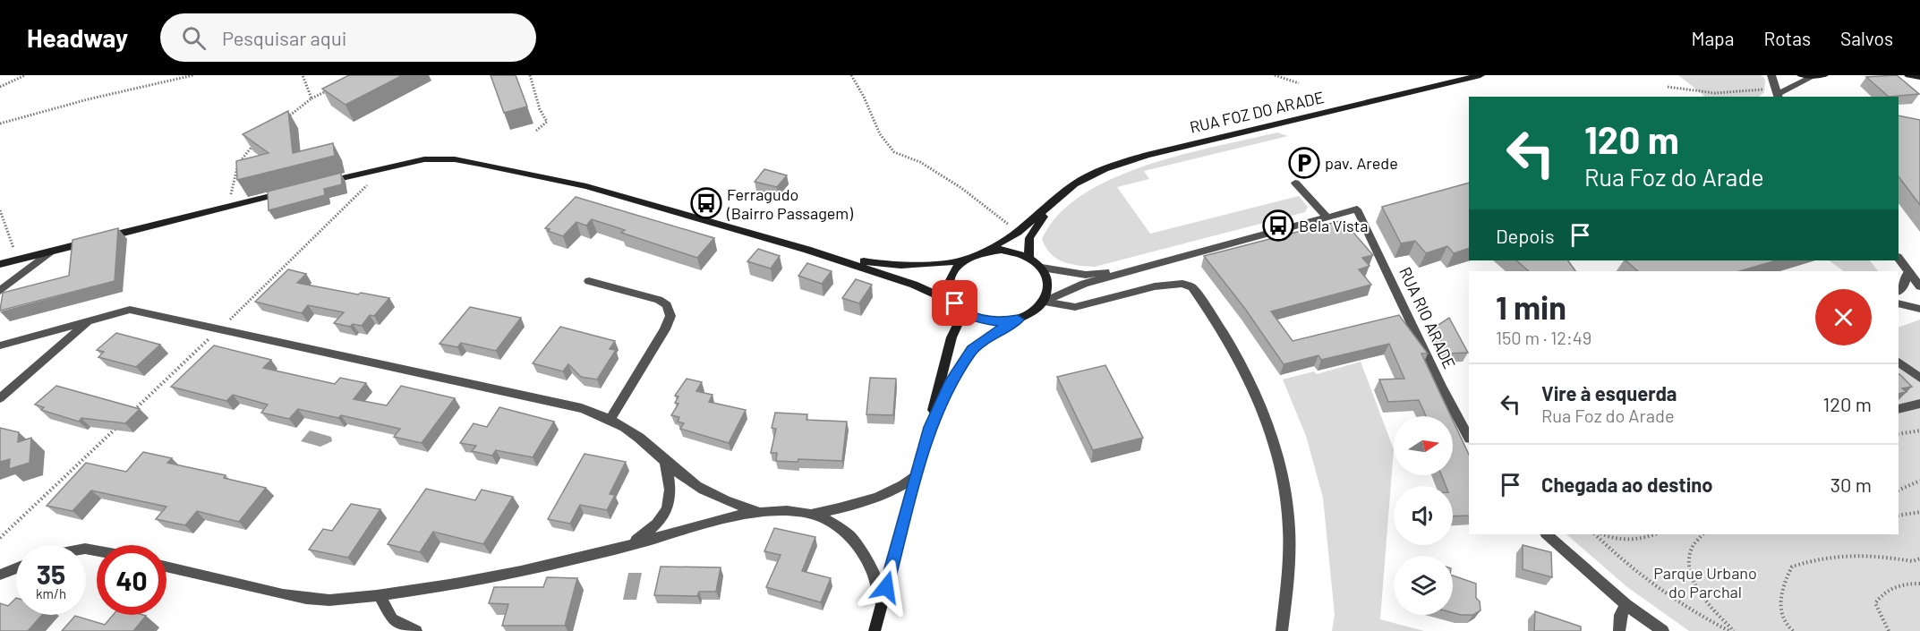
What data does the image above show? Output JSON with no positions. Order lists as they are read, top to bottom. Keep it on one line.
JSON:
{"streets":{"street":["RUA FOZ DO ARADE","RUA RIO ARADE"]},"parks":["Parque Urbano do Parchal"],"places":{"parking":["pav. Arede"],"bus stop":["Ferragudo (Bairro Passagem)","Bela Vista"]},"north":"right","page":{"header":"Headway","search":"Pesquisar aqui","nav":["Mapa","Rotas","Salvos"],"turn":["120 m","Rua Foz do Arade"],"then":"Depois","heading":["1 min","150 m · 12:49"],"list":[{"name":"Vire à esquerda","note":"Rua Foz do Arade","value":"120 m"},{"name":"Chegada ao destino","value":"30 m"}],"speed":"35 km/h","limit":"40"}}
